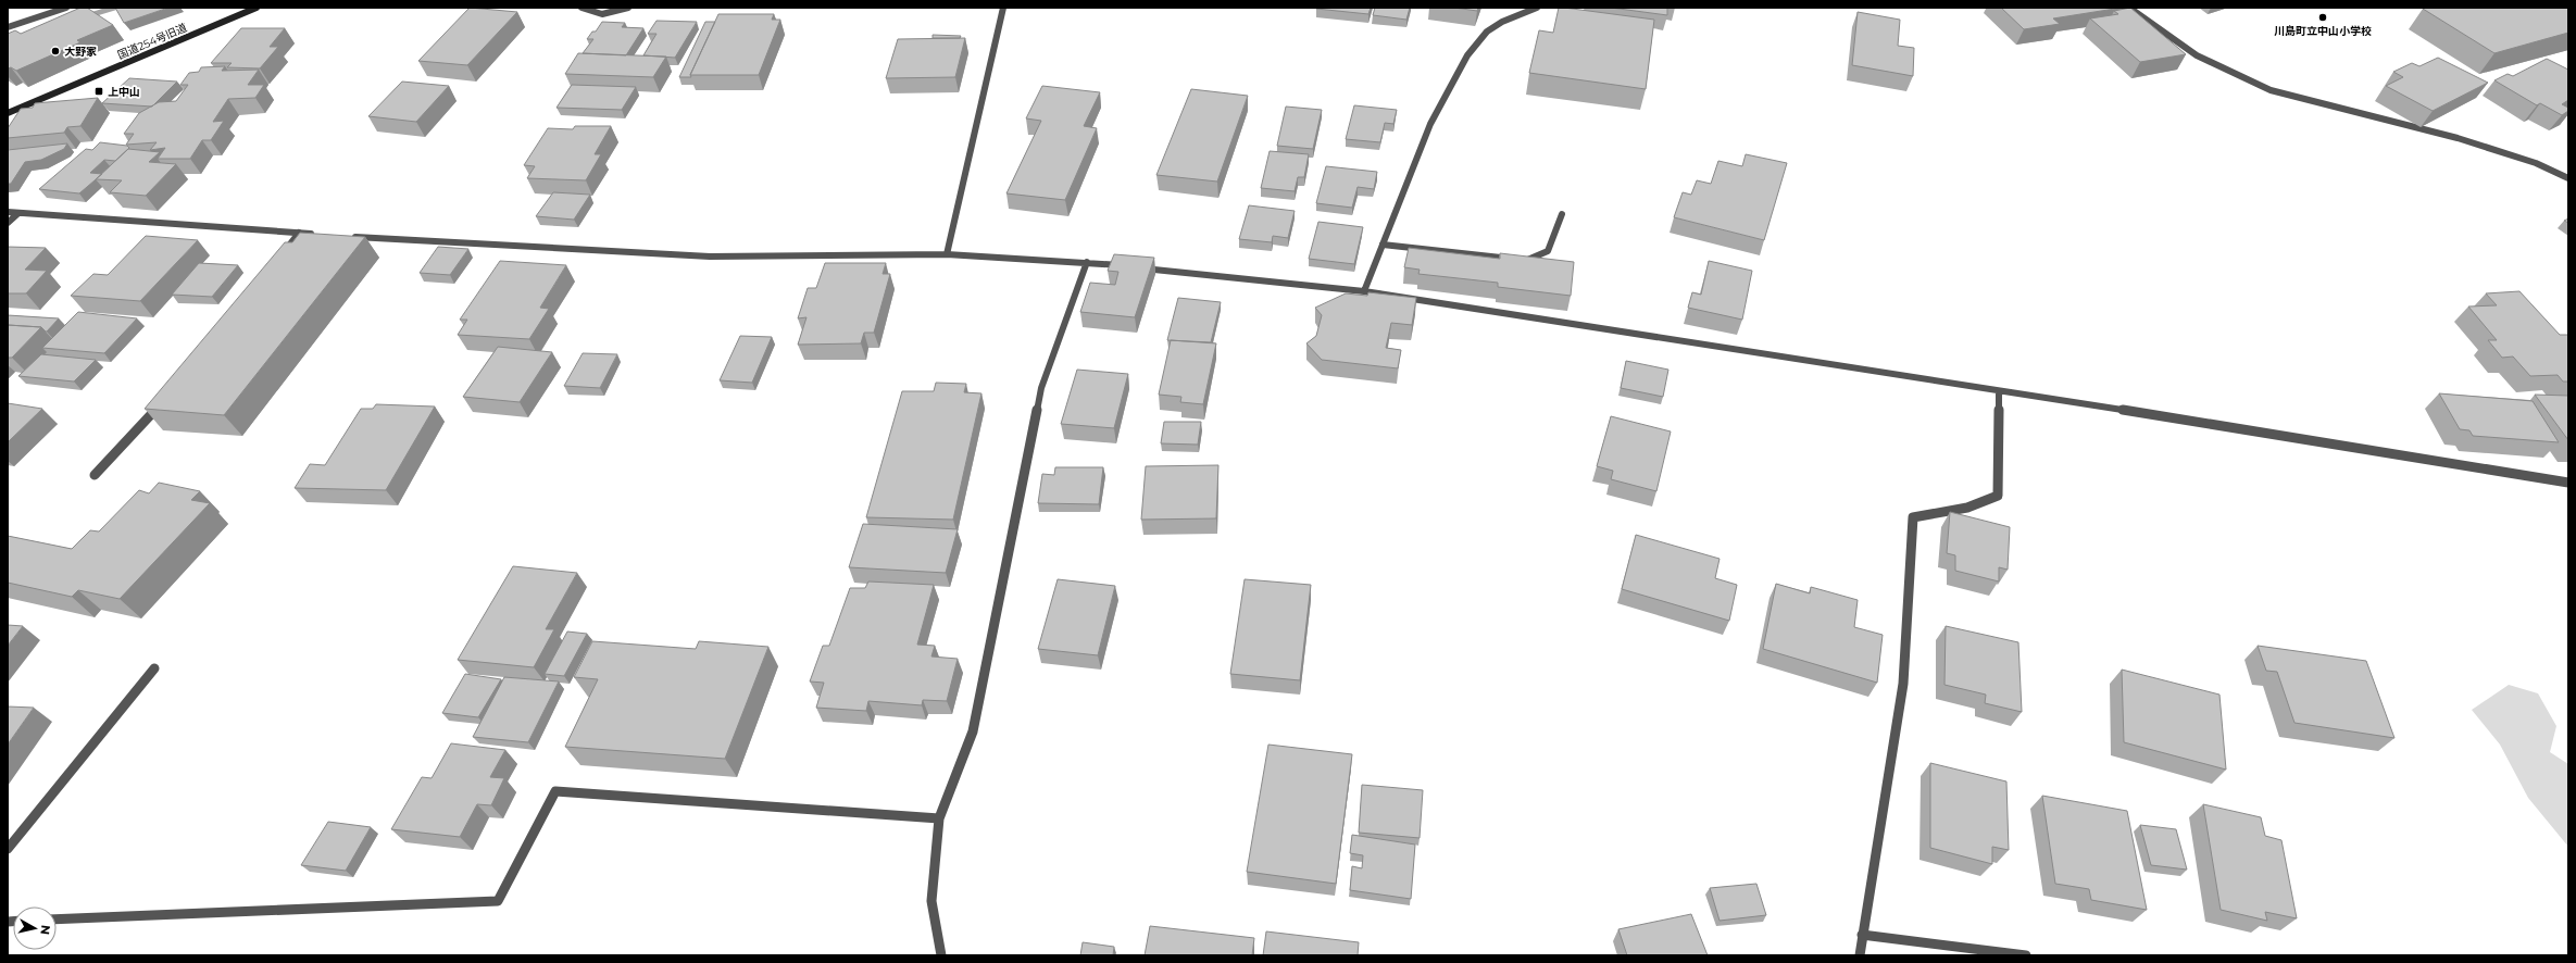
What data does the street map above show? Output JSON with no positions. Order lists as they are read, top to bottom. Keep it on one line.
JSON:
{"streets":{"street":["国道254号旧道"]},"places":{"other":["川島町立中山小学校","大野家"],"transit":["上中山"]},"north":"right"}
